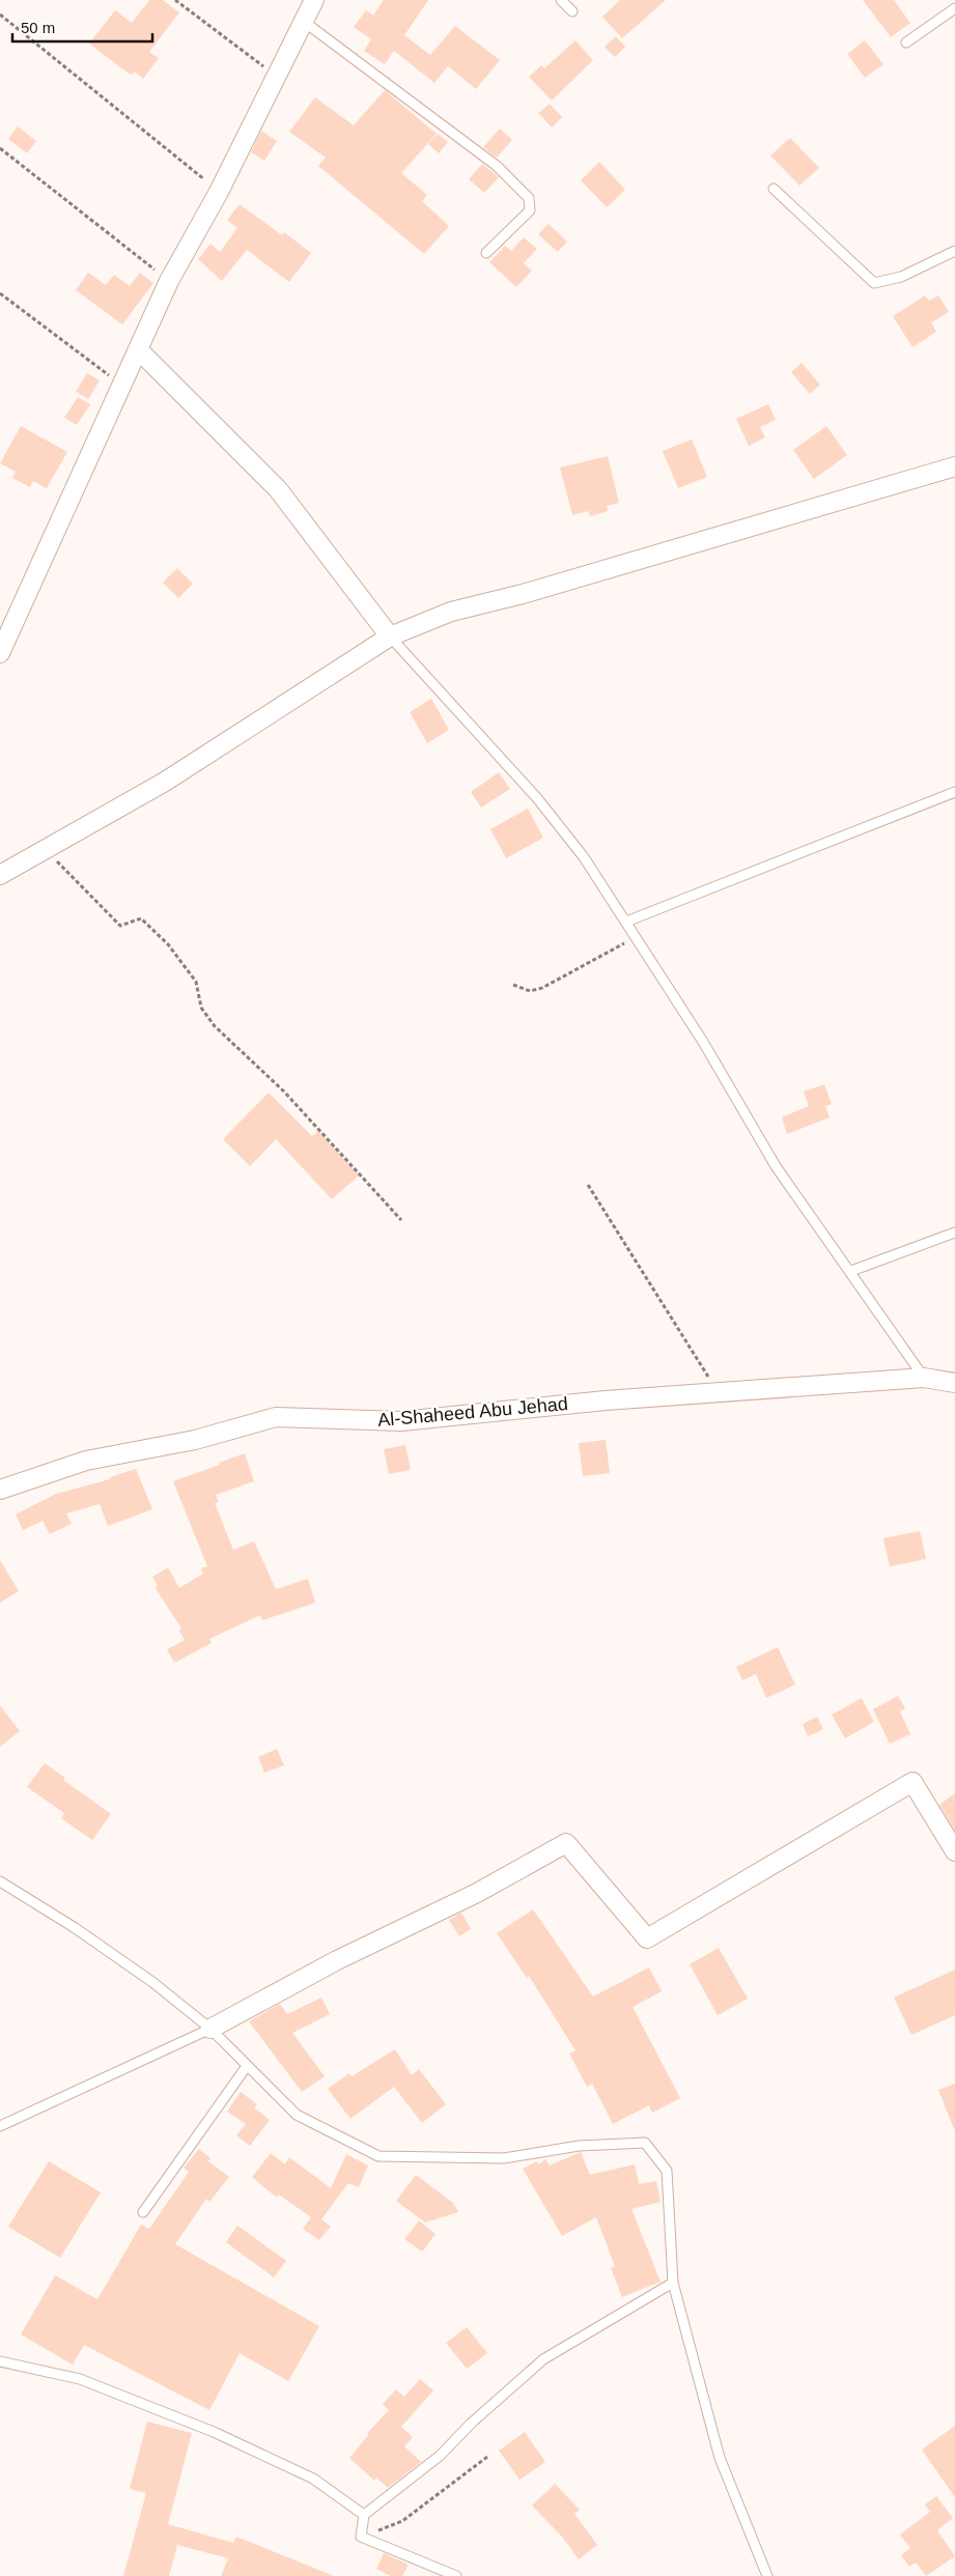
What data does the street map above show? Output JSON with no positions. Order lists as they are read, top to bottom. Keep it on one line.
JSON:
{"streets":{"street":["Al-Shaheed Abu Jehad"]},"scale_bar":"50 m"}
